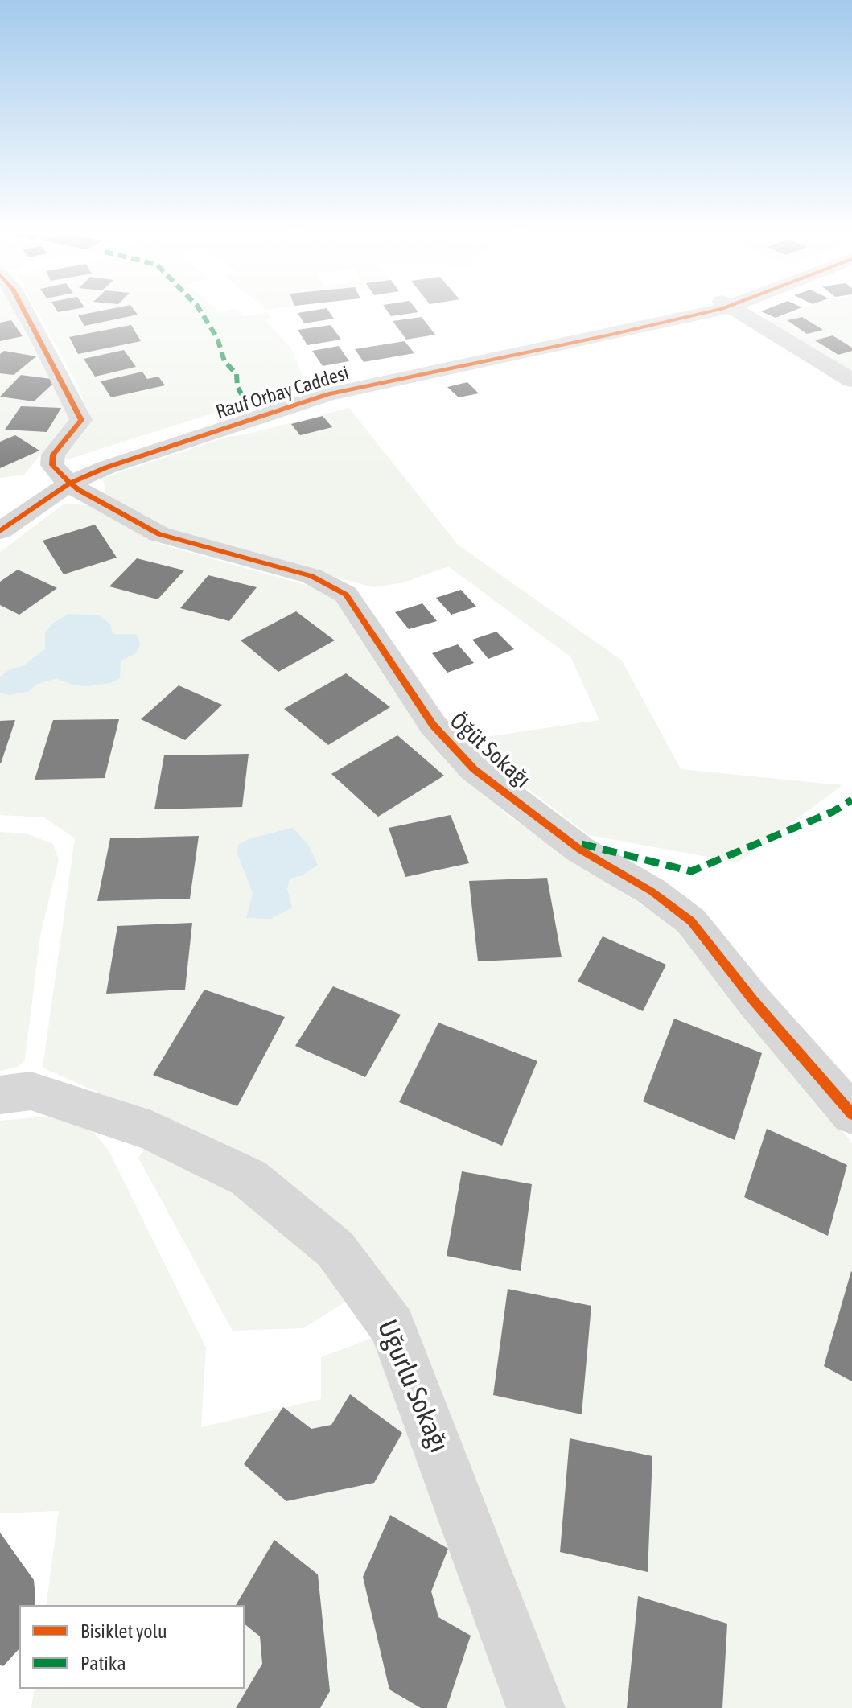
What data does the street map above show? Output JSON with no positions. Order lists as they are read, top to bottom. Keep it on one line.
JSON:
{"streets":{"street":["Rauf Orbay Caddesi","Öğüt Sokağı","Uğurlu Sokağı"]},"crossings":[["Rauf Orbay Caddesi","Öğüt Sokağı"]],"legend":["Bisiklet yolu","Patika"]}
